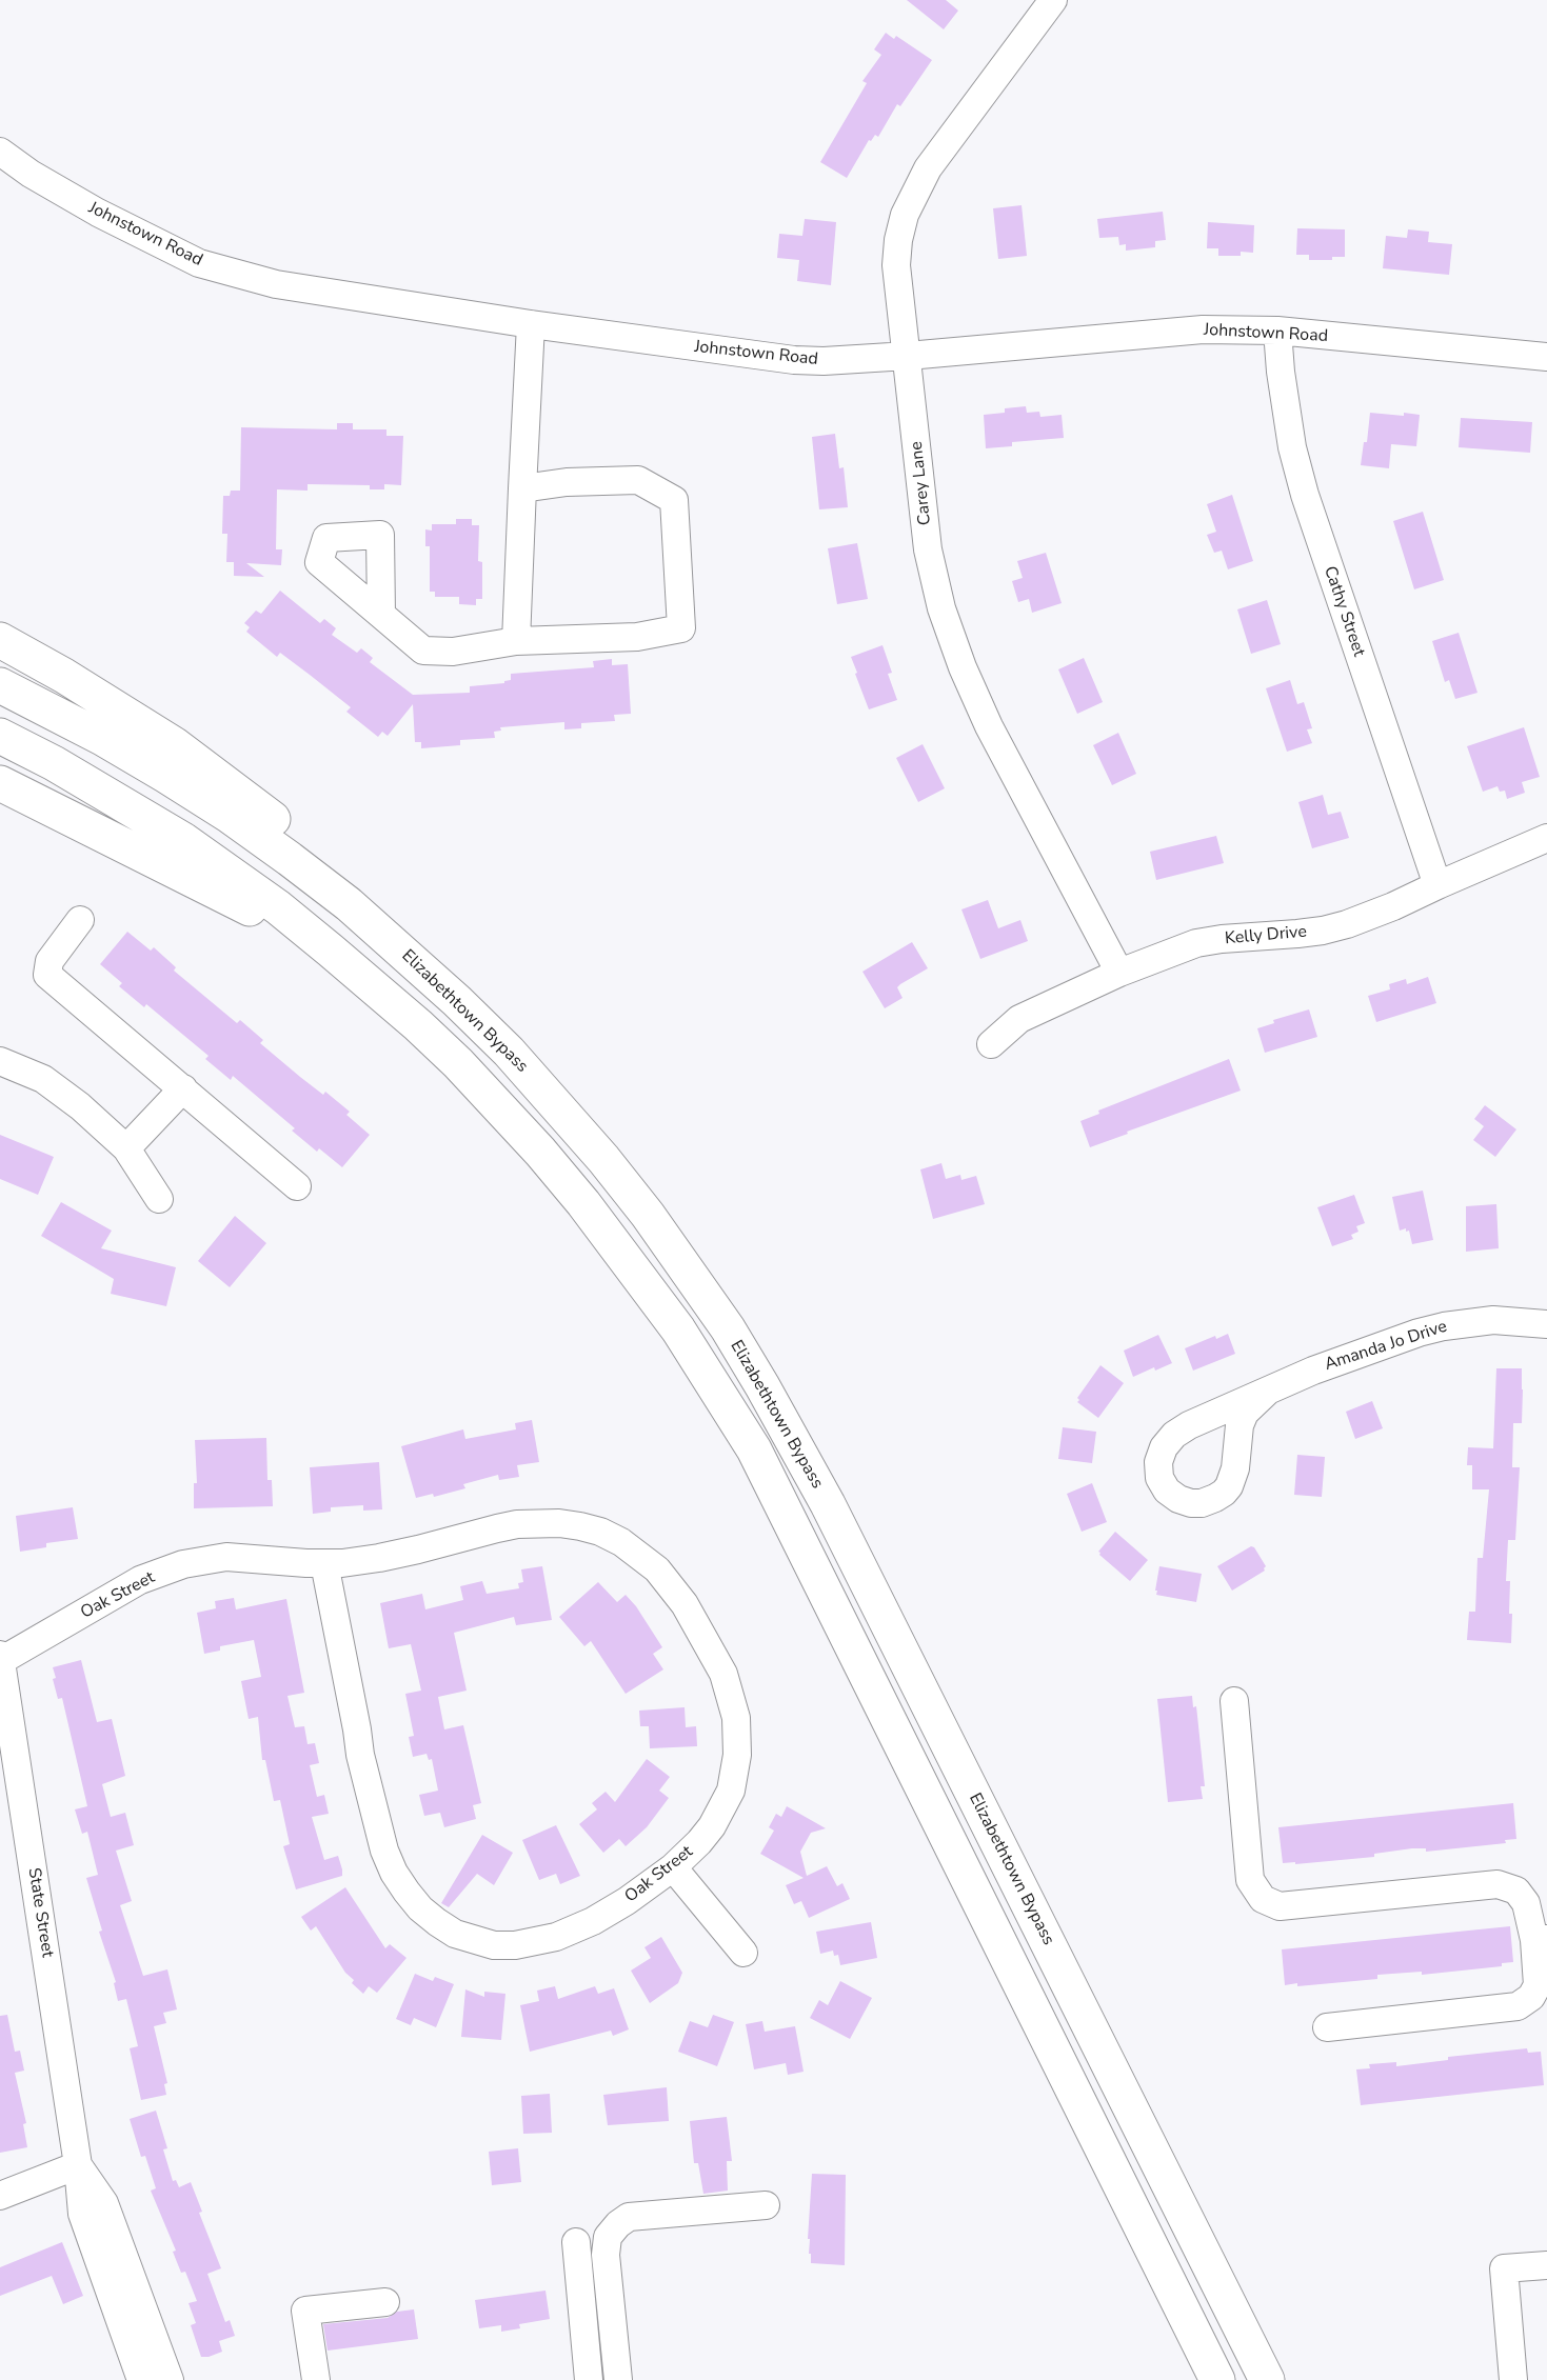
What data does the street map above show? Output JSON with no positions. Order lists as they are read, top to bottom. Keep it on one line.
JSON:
{"streets":{"highway":["Elizabethtown Bypass"],"street":["Johnstown Road","Carey Lane","Cathy Street","Kelly Drive","Amanda Jo Drive","Oak Street","State Street"]},"crossings":[["Johnstown Road","Carey Lane"],["Johnstown Road","Cathy Street"],["Carey Lane","Kelly Drive"],["Cathy Street","Kelly Drive"],["Oak Street","State Street"]]}
